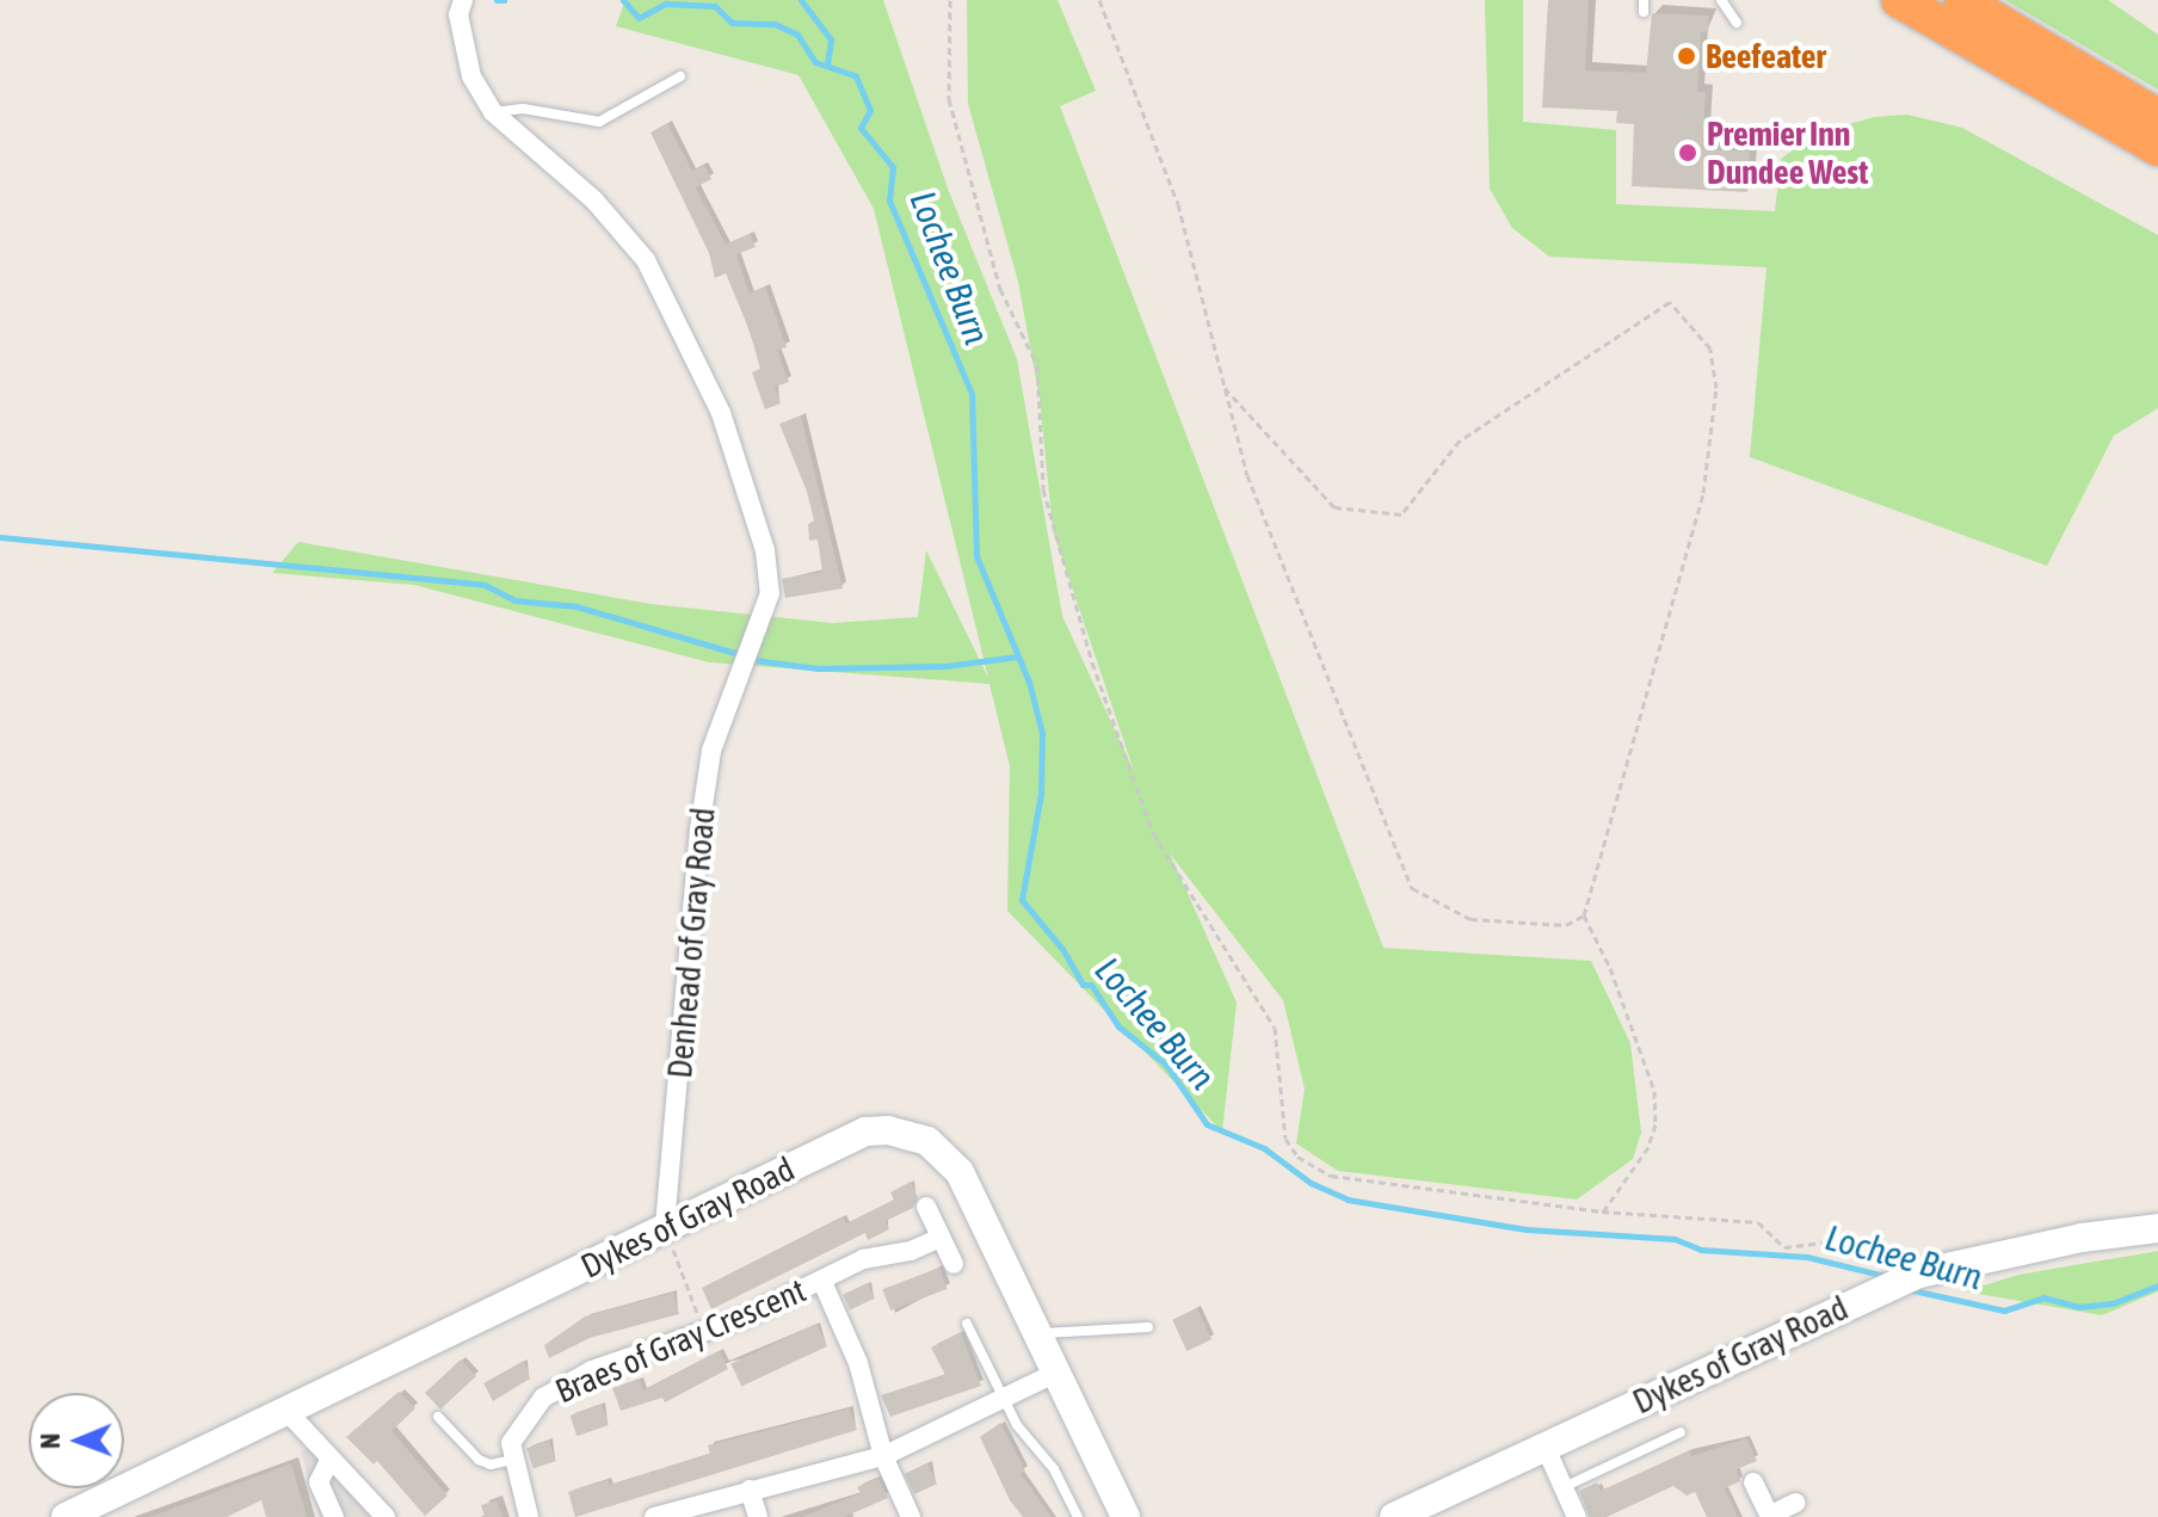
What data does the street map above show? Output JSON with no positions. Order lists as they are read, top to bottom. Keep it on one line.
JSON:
{"streets":{"street":["Denhead of Gray Road","Dykes of Gray Road","Braes of Gray Crescent"]},"crossings":[["Denhead of Gray Road","Dykes of Gray Road"]],"water":["Lochee Burn"],"places":["Beefeater","Premier Inn Dundee West"],"north":"left"}
